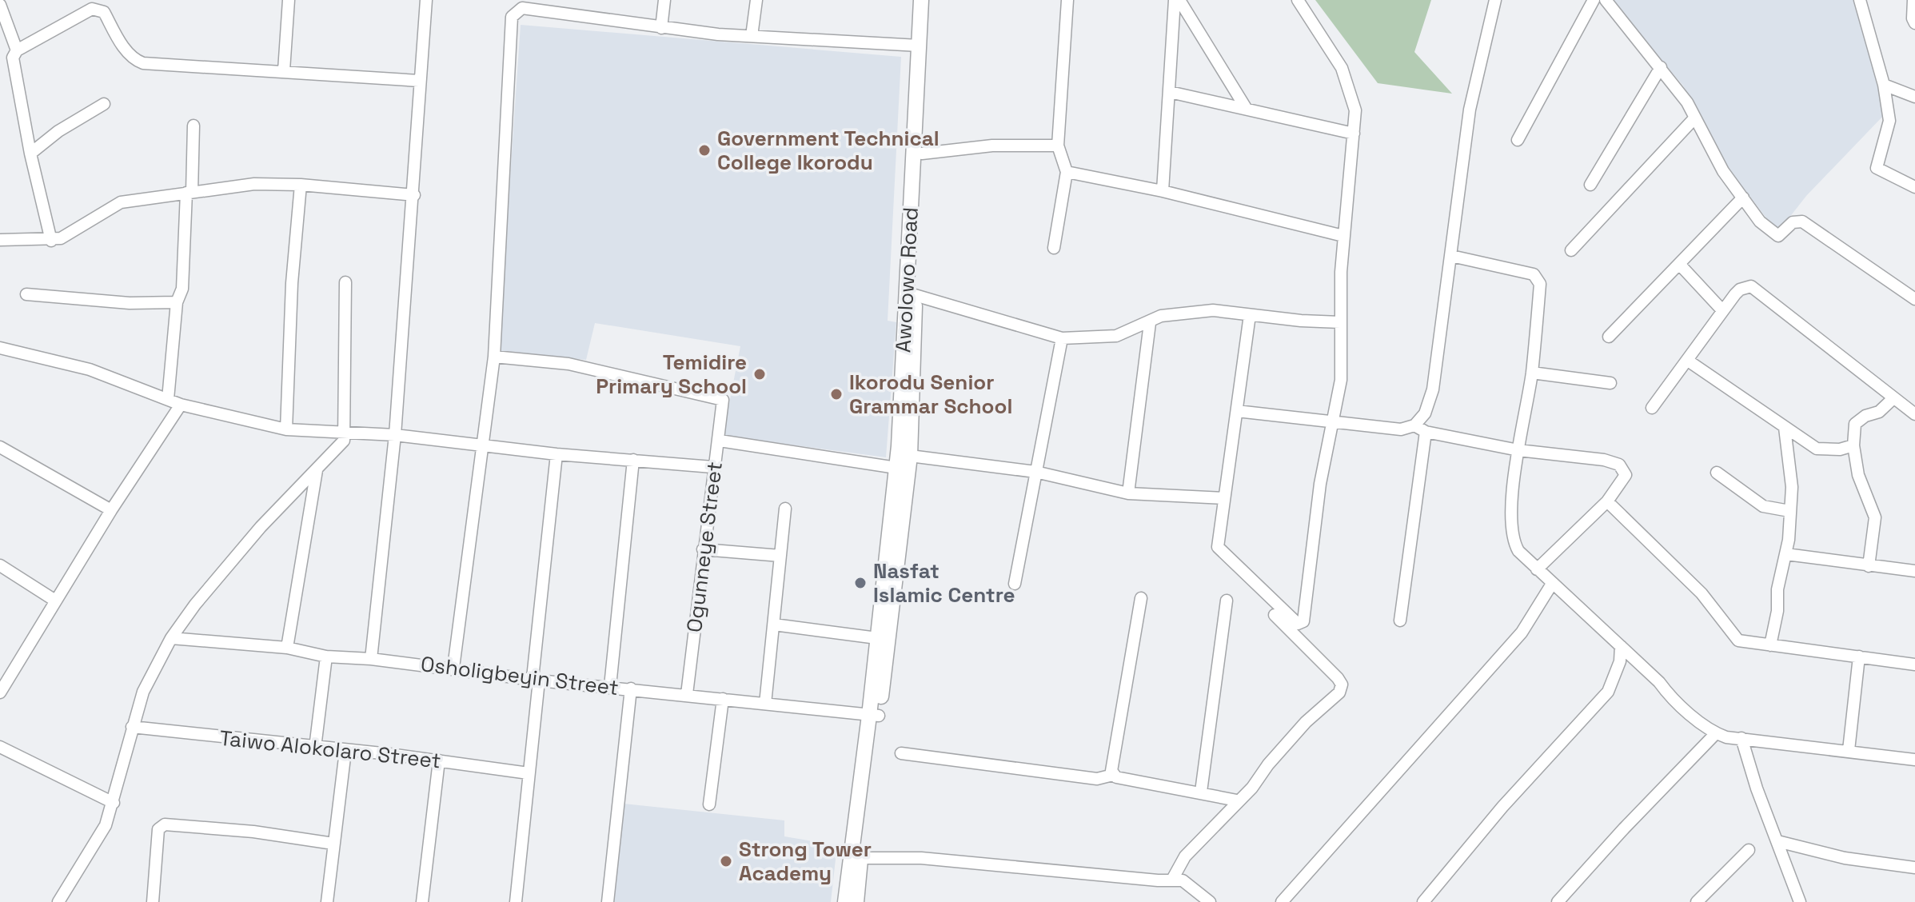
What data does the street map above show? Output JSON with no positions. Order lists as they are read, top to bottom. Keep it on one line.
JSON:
{"streets":{"main road":["Awolowo Road"],"street":["Ogunneye Street","Osholigbeyin Street","Taiwo Alokolaro Street"]},"crossings":[["Awolowo Road","Osholigbeyin Street"],["Ogunneye Street","Osholigbeyin Street"]],"places":["Government Technical College Ikorodu","Temidire Primary School","Ikorodu Senior Grammar School","Nasfat Islamic Centre","Strong Tower Academy"]}
